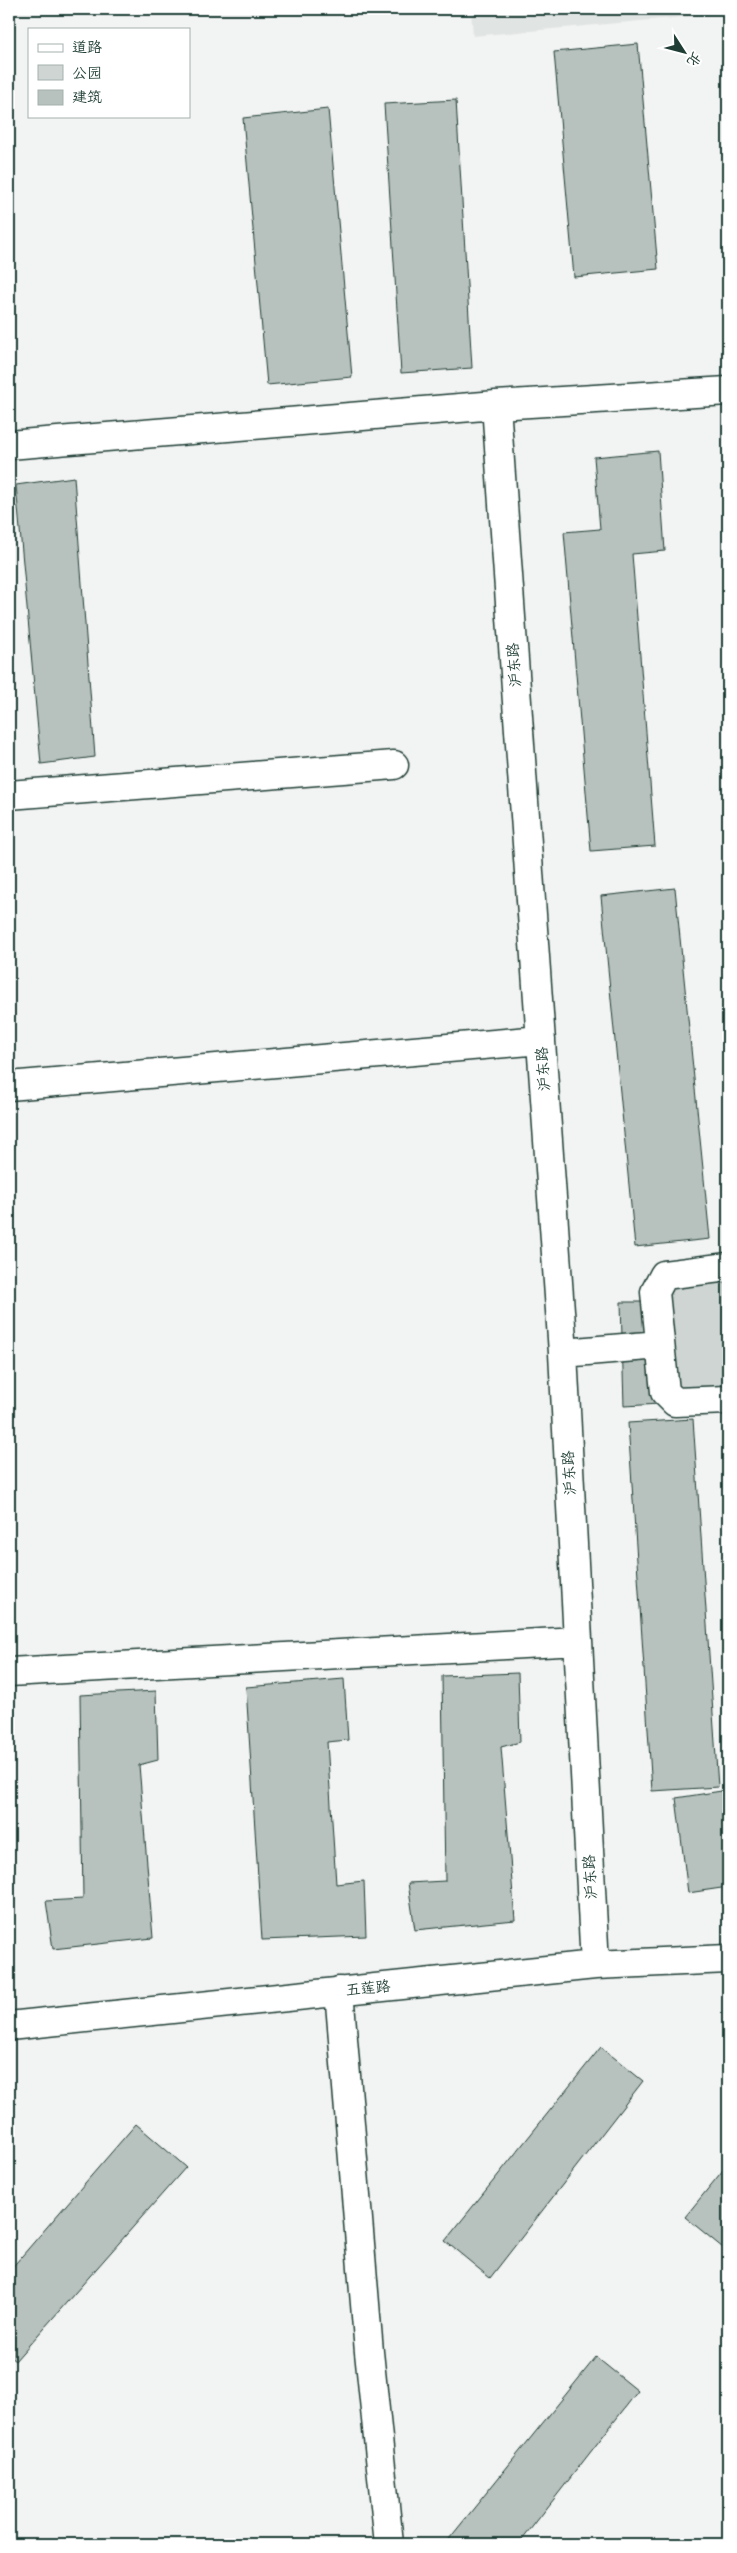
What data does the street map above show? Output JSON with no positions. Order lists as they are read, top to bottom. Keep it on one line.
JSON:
{"streets":{"street":["沪东路","五莲路"]},"crossings":[["沪东路","五莲路"]],"legend":["道路","公园","建筑"],"north":"bottom right"}
